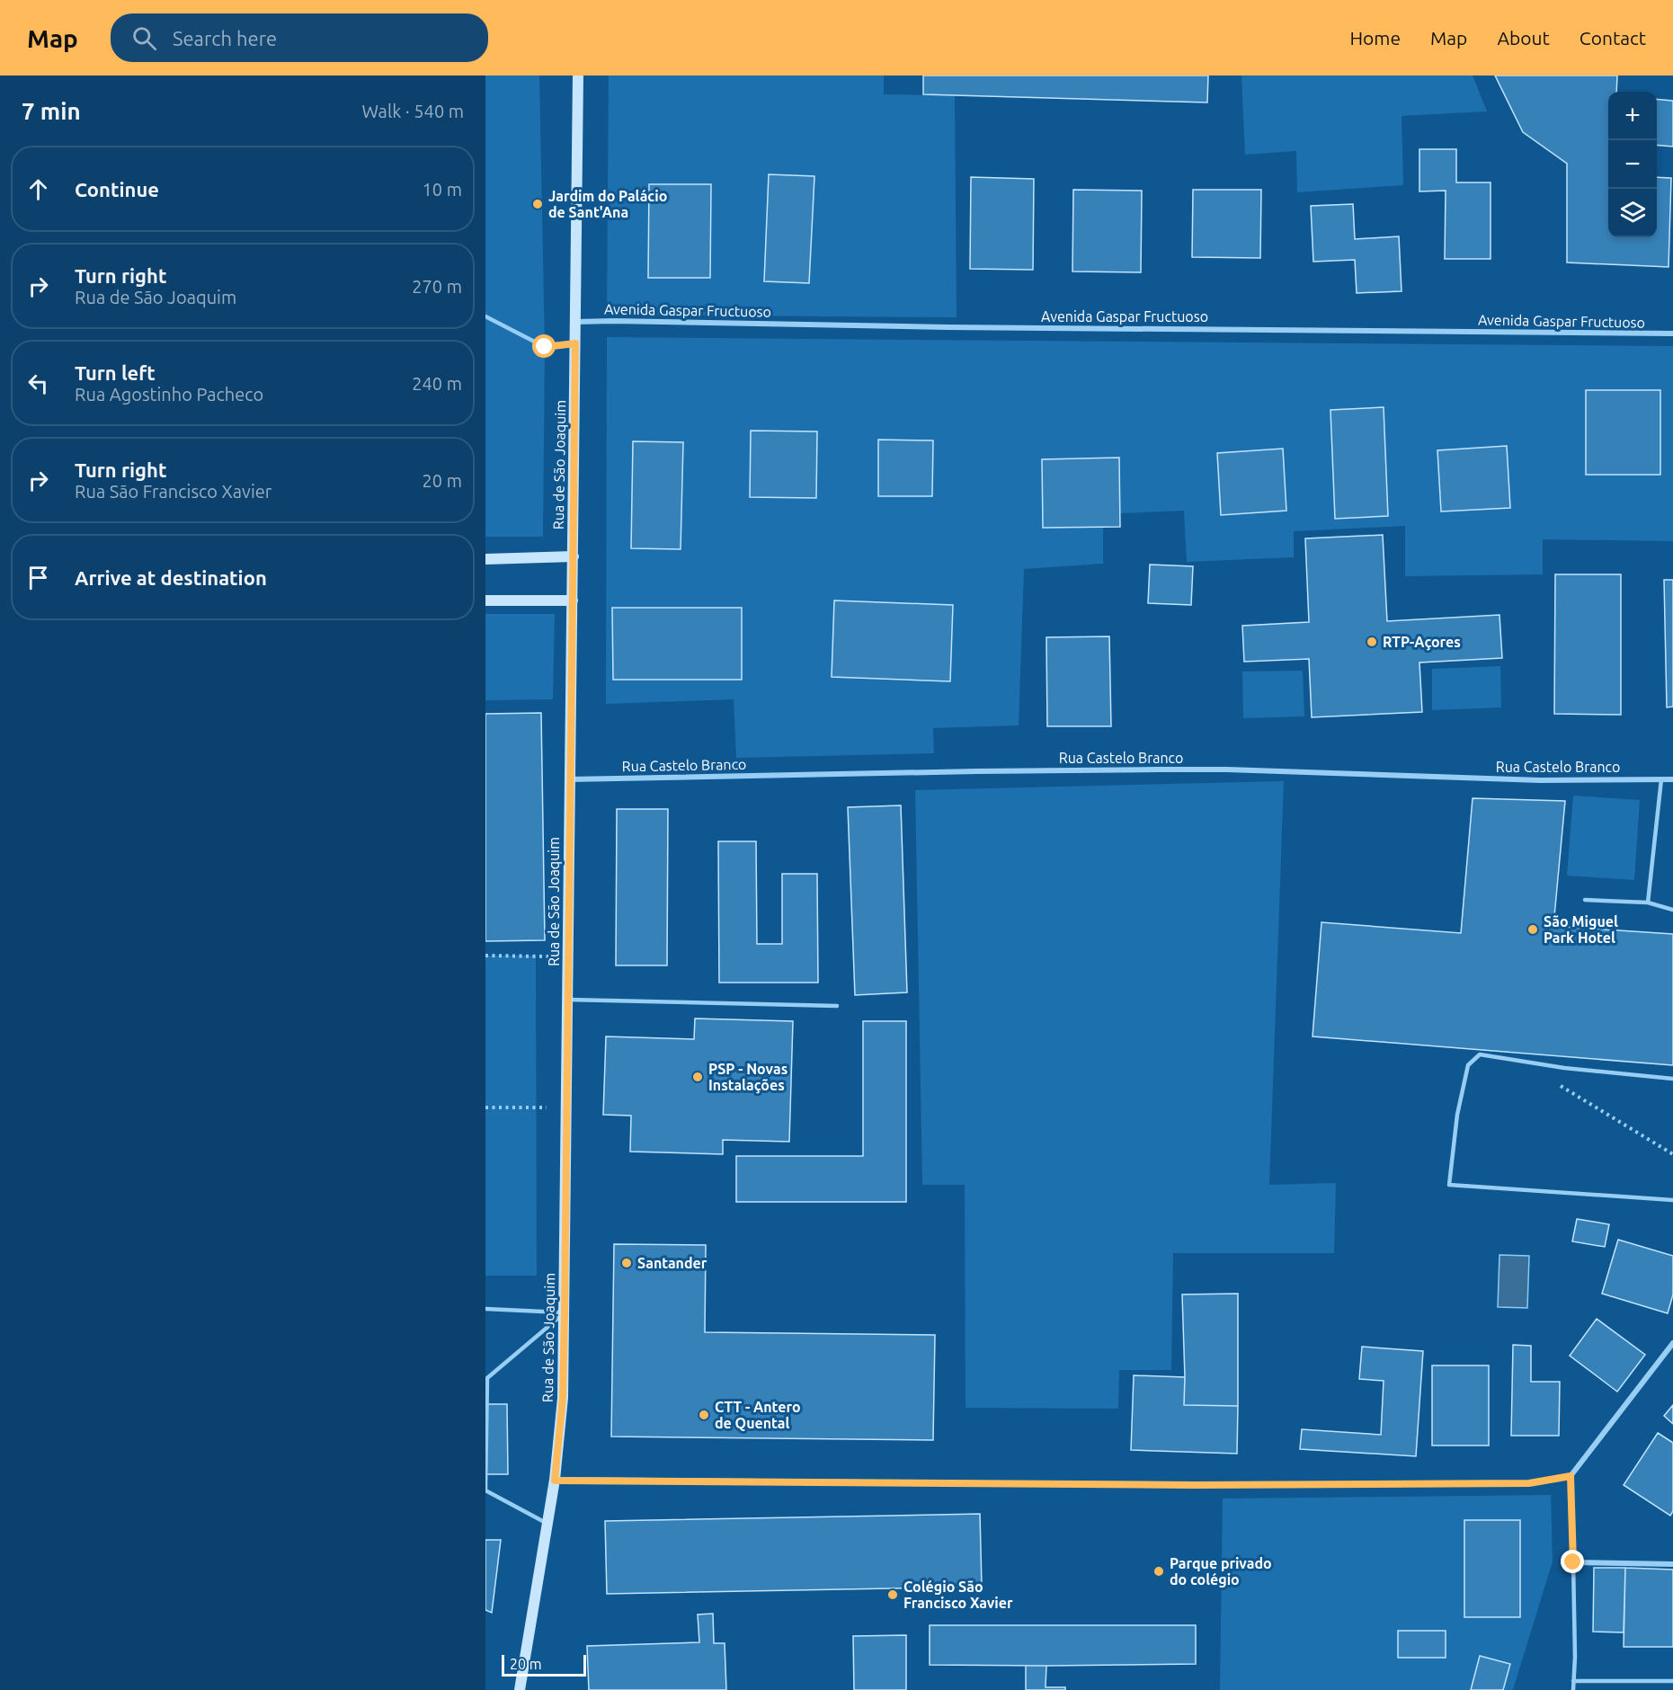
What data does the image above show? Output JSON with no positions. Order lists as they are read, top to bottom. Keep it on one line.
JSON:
{"streets":{"main road":["Rua de São Joaquim"],"street":["Avenida Gaspar Fructuoso","Rua Castelo Branco"]},"crossings":[["Avenida Gaspar Fructuoso","Rua de São Joaquim"],["Rua de São Joaquim","Rua Castelo Branco"]],"places":["Jardim do Palácio de Sant'Ana","RTP-Açores","São Miguel Park Hotel","PSP - Novas Instalações","Santander","CTT - Antero de Quental","Parque privado do colégio","Colégio São Francisco Xavier"],"scale_bar":"20 m","page":{"header":"Map","search":"Search here","nav":["Home","Map","About","Contact"],"heading":["7 min","Walk · 540 m"],"map_buttons":["+","−"],"list":[["Continue","10 m"],["Turn right","Rua de São Joaquim","270 m"],["Turn left","Rua Agostinho Pacheco","240 m"],["Turn right","Rua São Francisco Xavier","20 m"],"Arrive at destination"],"scale":"20 m"}}
